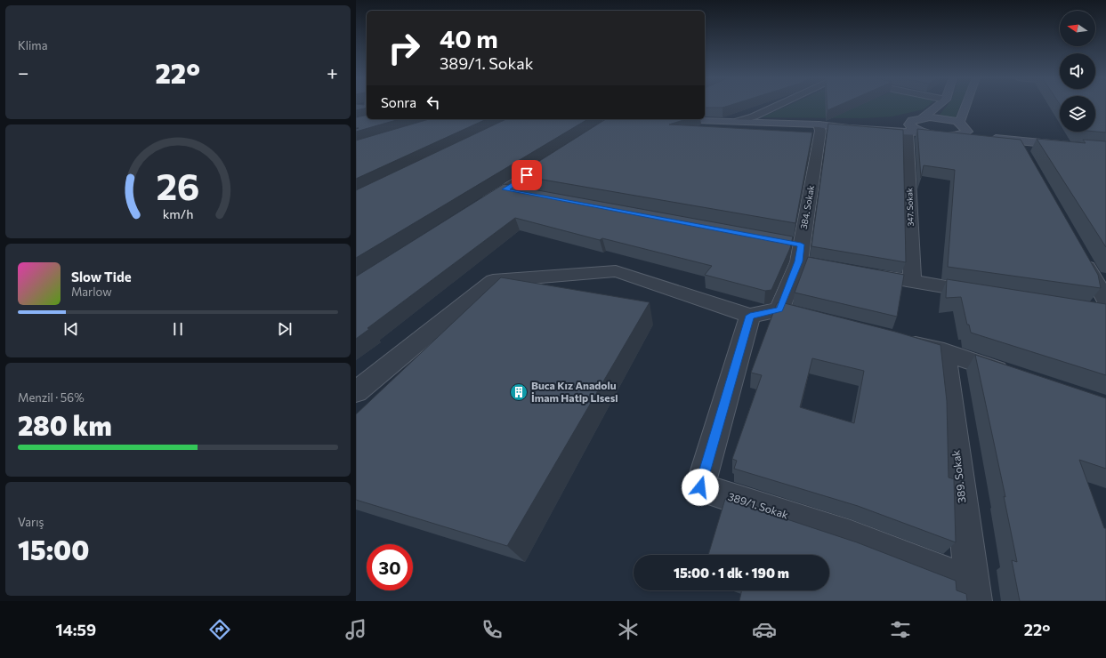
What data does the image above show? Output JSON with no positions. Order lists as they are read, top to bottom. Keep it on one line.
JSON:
{"streets":{"street":["384. Sokak","347. Sokak","389. Sokak","389/1. Sokak"]},"crossings":[["389. Sokak","389/1. Sokak"]],"places":{"building":["Buca Kız Anadolu İmam Hatip Lisesi"]},"north":"left","page":{"tile":["Klima",["Menzil · 56%","280 km"],["Varış","15:00"]],"turn":["40 m","389/1. Sokak"],"heat":["−","22°","+"],"then":"Sonra","song":["Slow Tide","Marlow"],"limit":"30","trip":"15:00 · 1 dk · 190 m","tabs":["14:59","22°"],"gauge":["26","km/h"]}}
